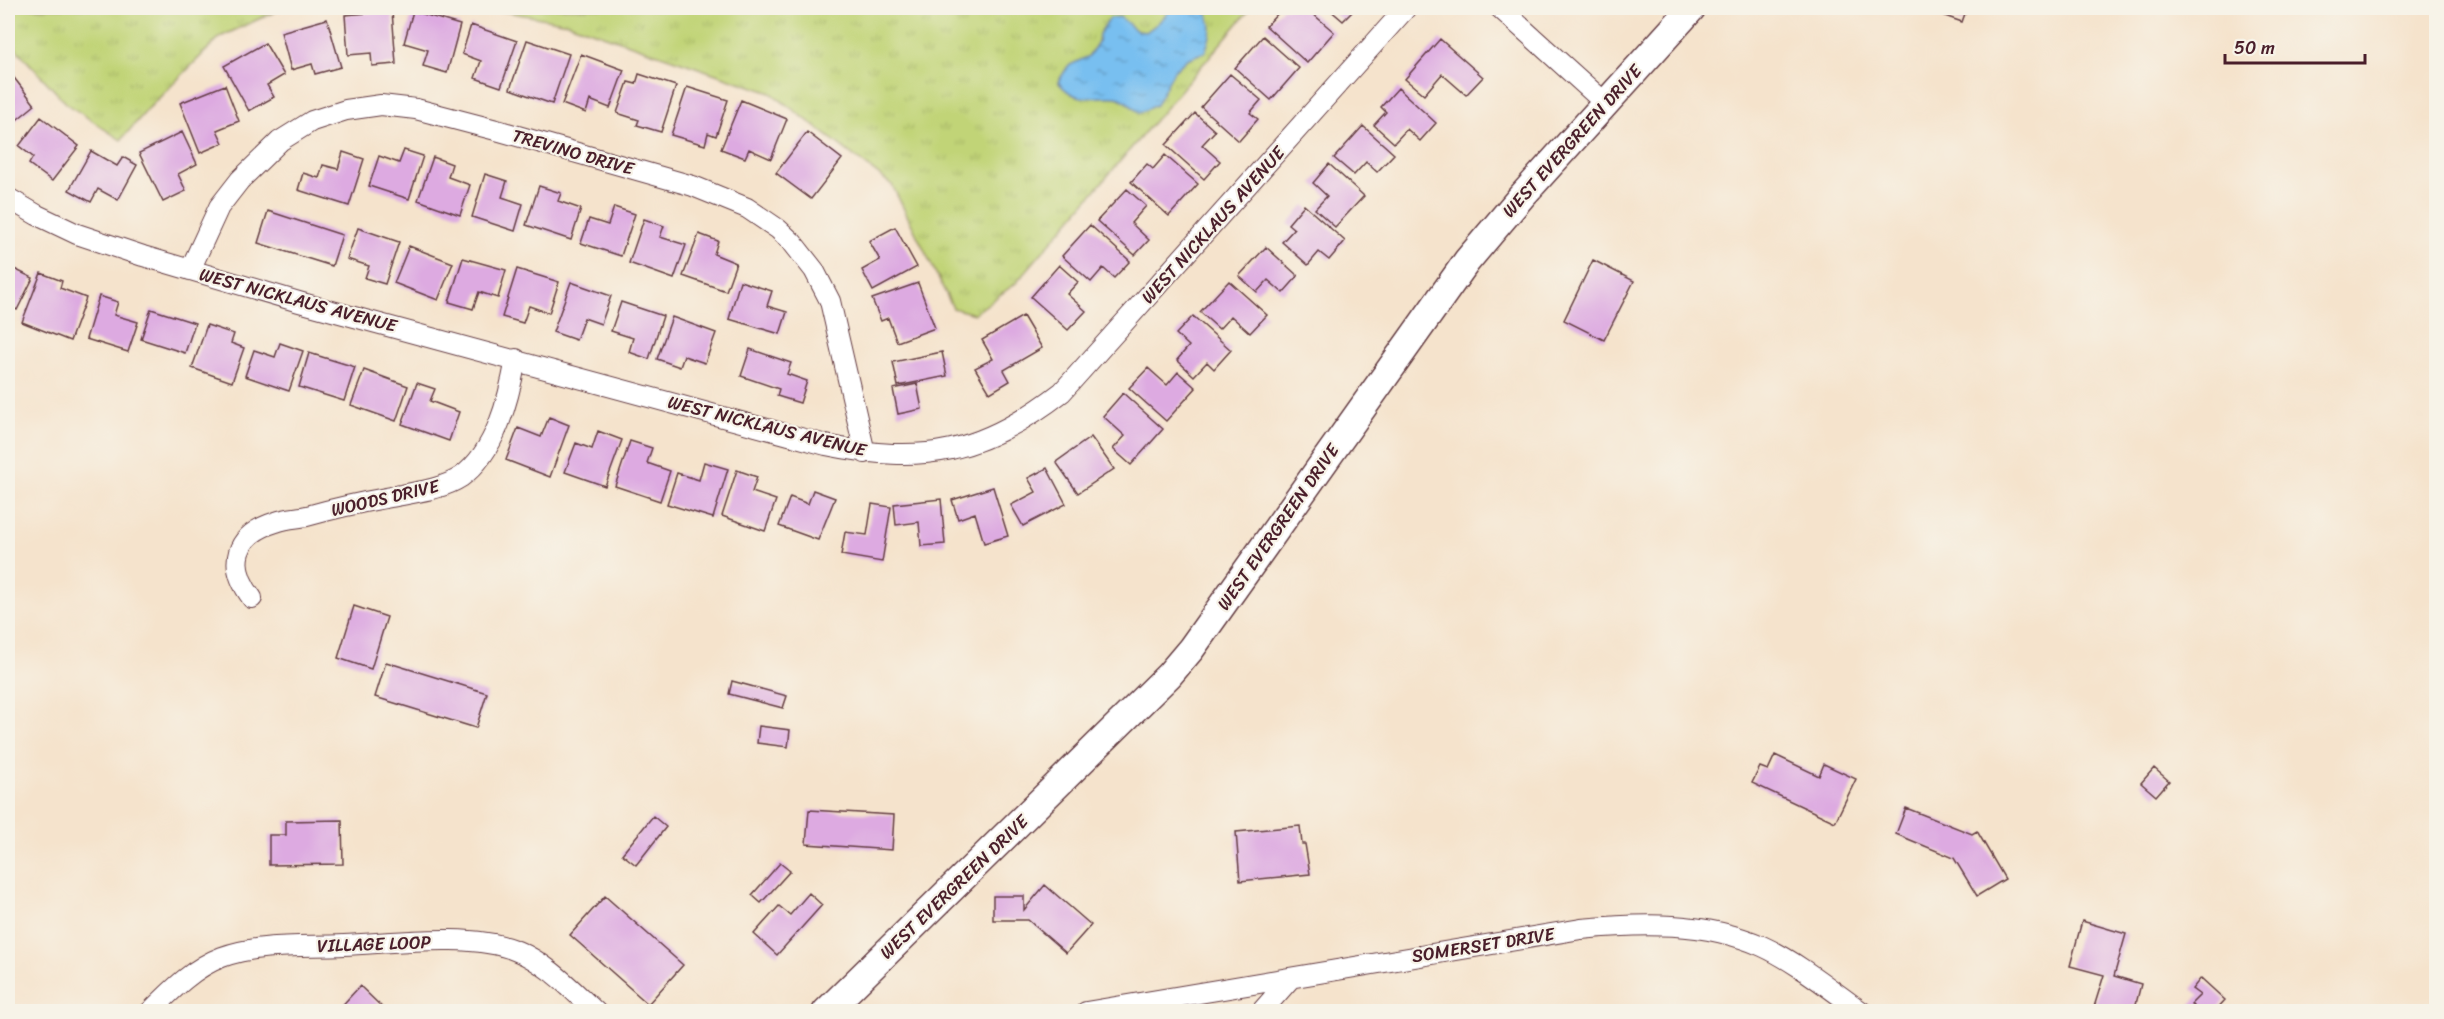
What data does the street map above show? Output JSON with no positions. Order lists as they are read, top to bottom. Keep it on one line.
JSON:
{"streets":{"street":["WEST EVERGREEN DRIVE","TREVINO DRIVE","WEST NICKLAUS AVENUE","WOODS DRIVE","VILLAGE LOOP","SOMERSET DRIVE"]},"crossings":[["TREVINO DRIVE","WEST NICKLAUS AVENUE"],["WEST NICKLAUS AVENUE","WOODS DRIVE"]],"scale_bar":"50 m"}
